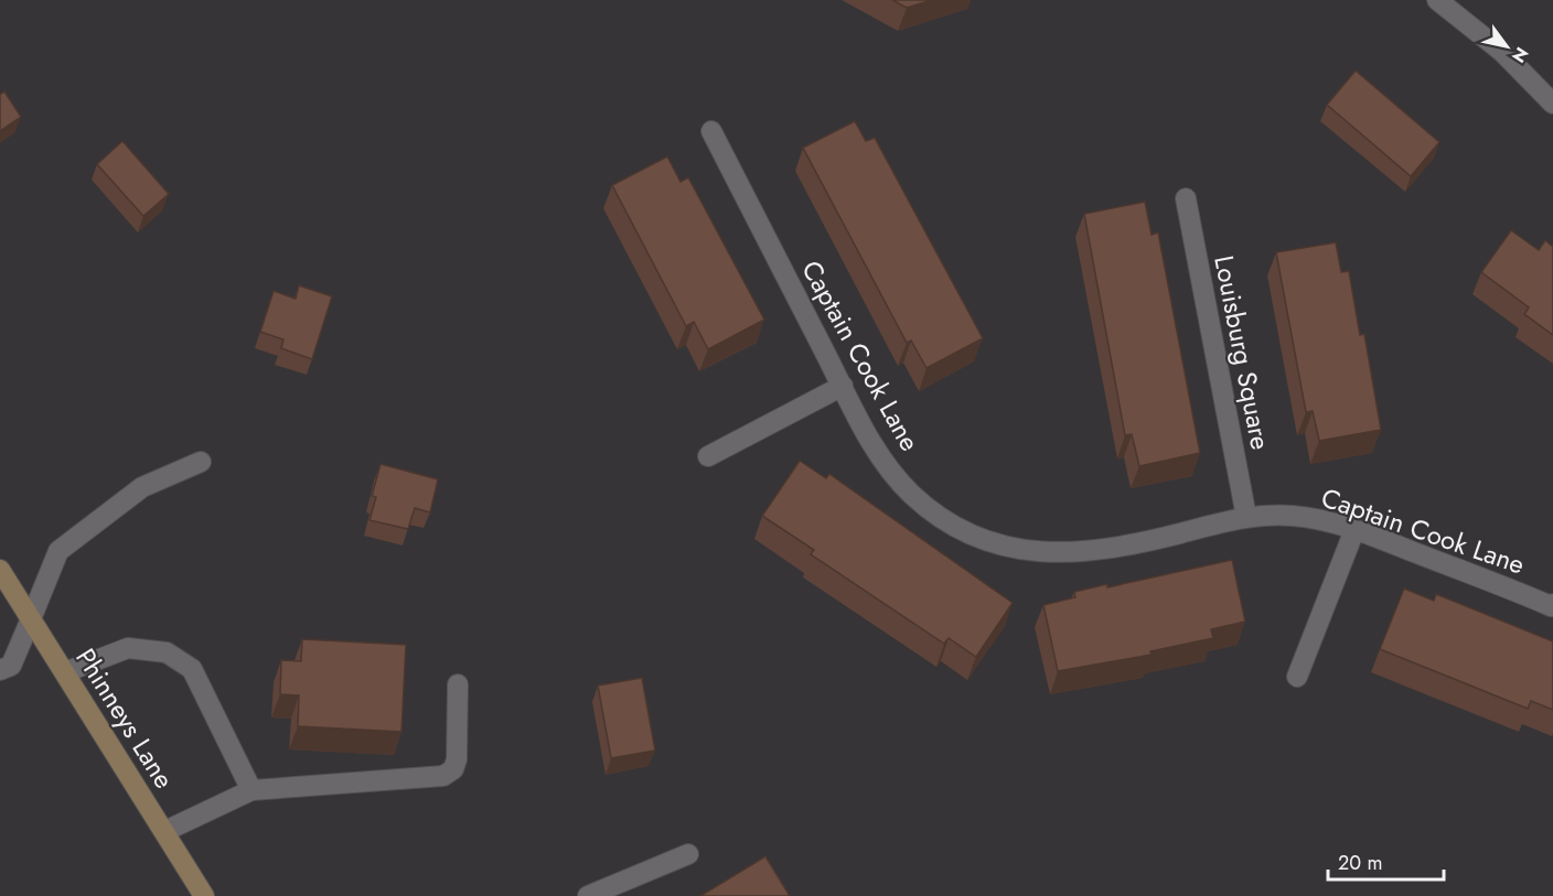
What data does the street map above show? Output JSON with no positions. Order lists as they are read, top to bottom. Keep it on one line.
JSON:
{"streets":{"main road":["Phinneys Lane"],"street":["Louisburg Square","Captain Cook Lane"]},"crossings":[["Louisburg Square","Captain Cook Lane"]],"scale_bar":"20 m","north":"bottom right"}
